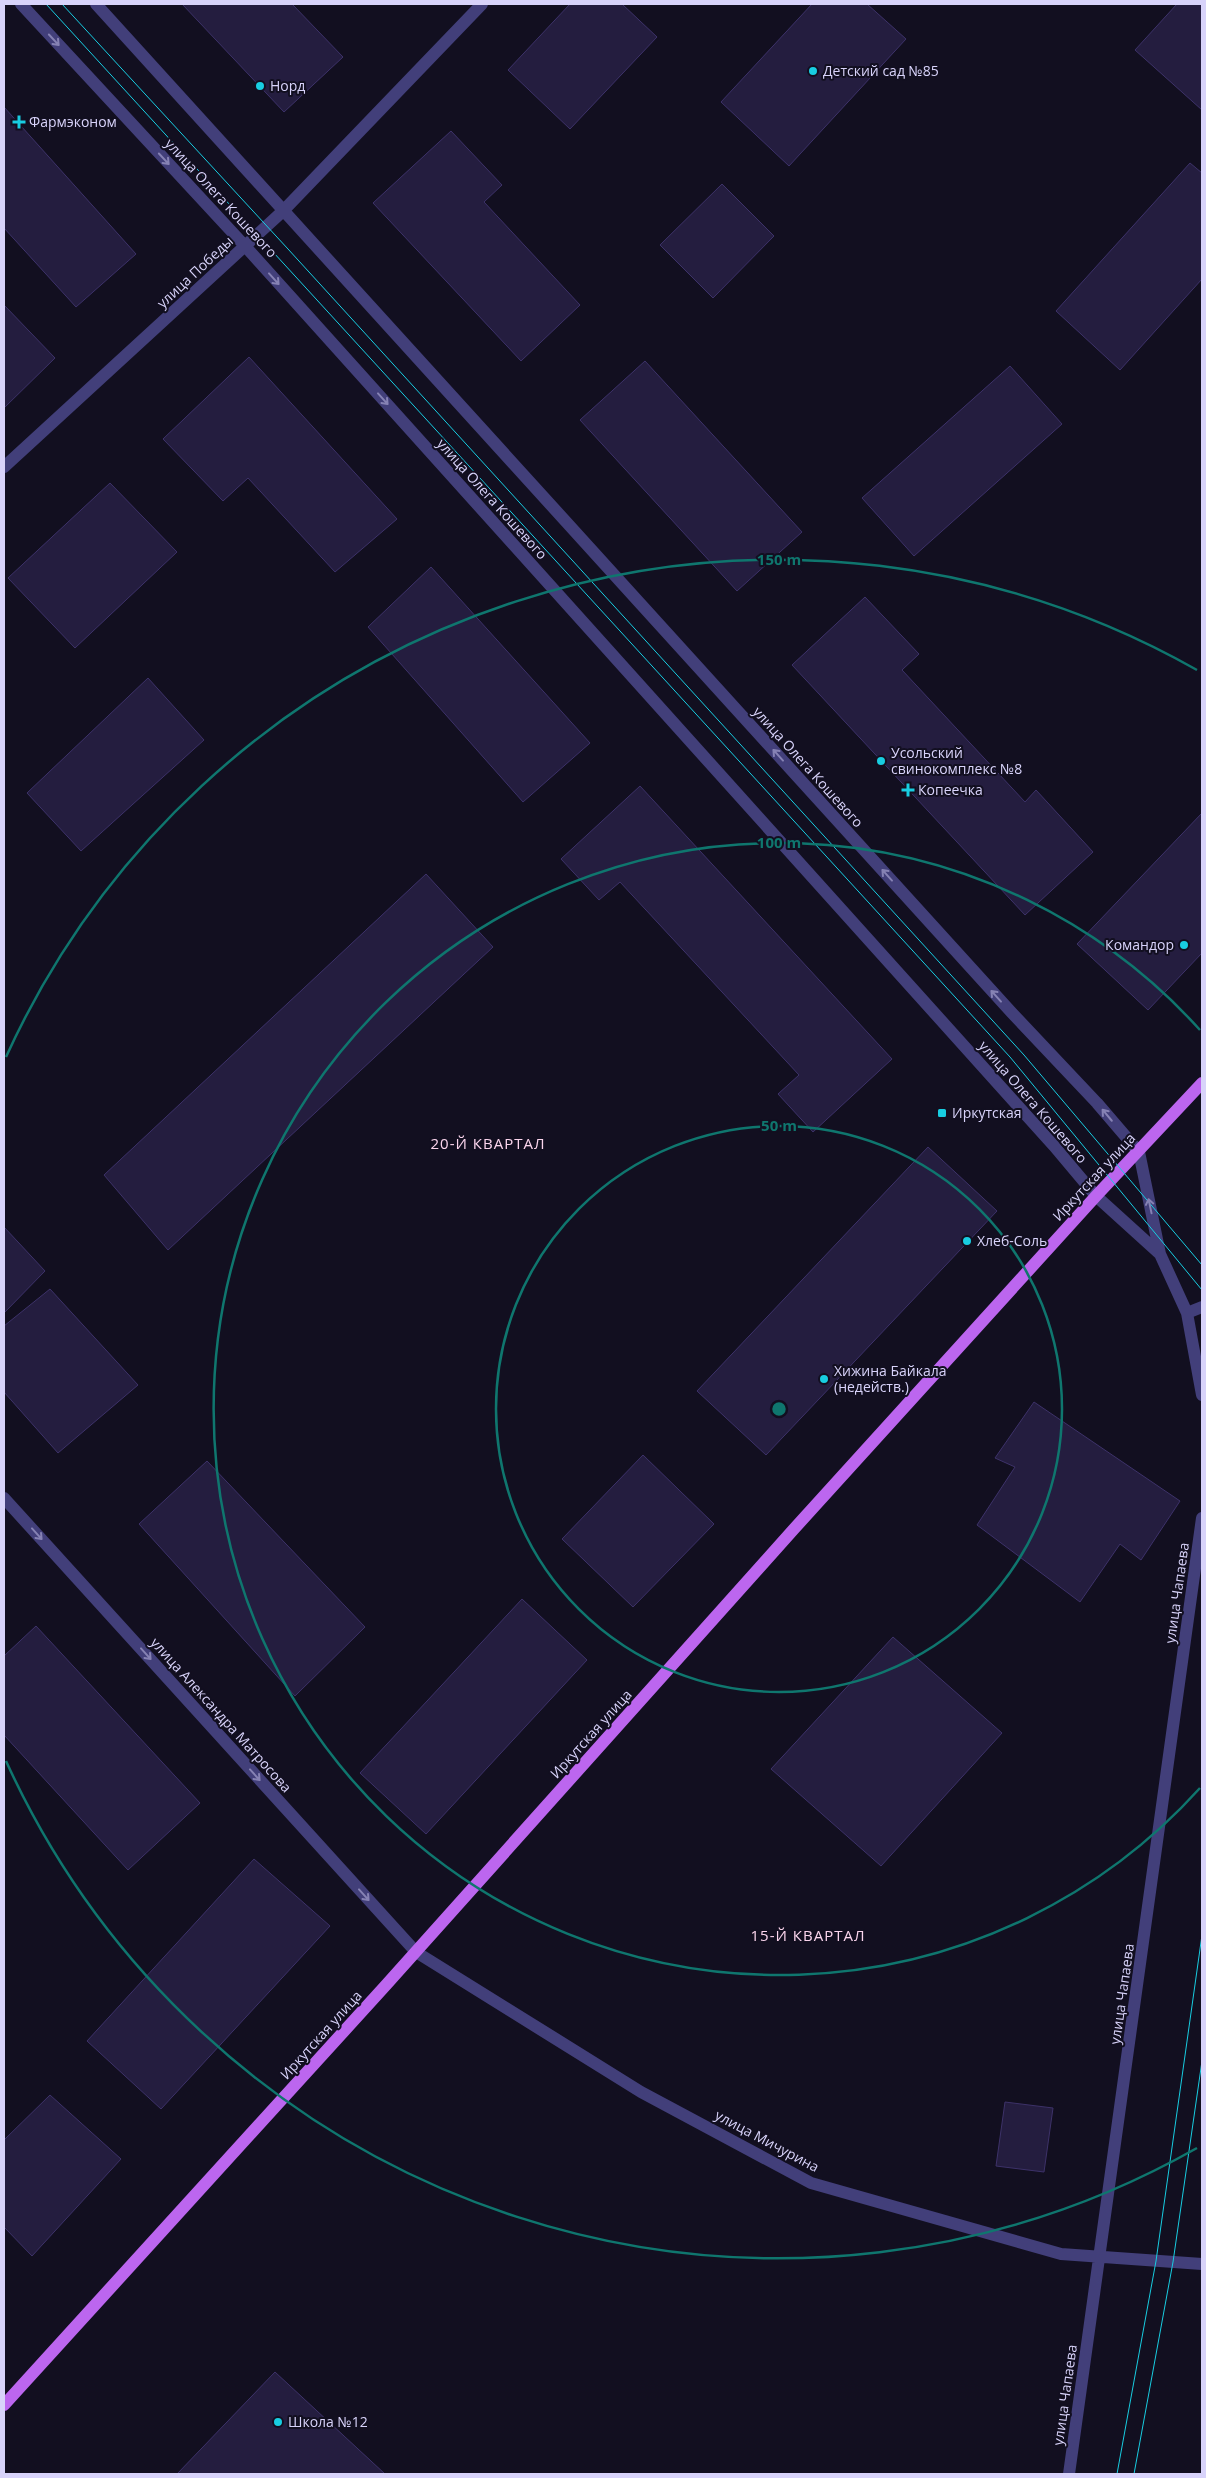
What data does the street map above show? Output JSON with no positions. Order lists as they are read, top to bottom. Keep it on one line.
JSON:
{"streets":{"main road":["Иркутская улица"],"street":["улица Олега Кошевого","улица Победы","улица Чапаева","улица Александра Матросова","улица Мичурина"]},"crossings":[["улица Олега Кошевого","улица Победы"],["улица Олега Кошевого","Иркутская улица"],["Иркутская улица","улица Александра Матросова"],["Иркутская улица","улица Мичурина"],["улица Чапаева","улица Мичурина"],["улица Александра Матросова","улица Мичурина"]],"one_way":["улица Александра Матросова"],"districts":["20-Й КВАРТАЛ","15-Й КВАРТАЛ"],"places":{"other":["Детский сад №85","Норд","Усольский свинокомплекс №8","Командор","Хлеб-Соль","Хижина Байкала (недейств.)","Школа №12"],"health":["Фармэконом","Копеечка"],"transit":["Иркутская"]},"rings":["150 m","100 m","50 m"]}
